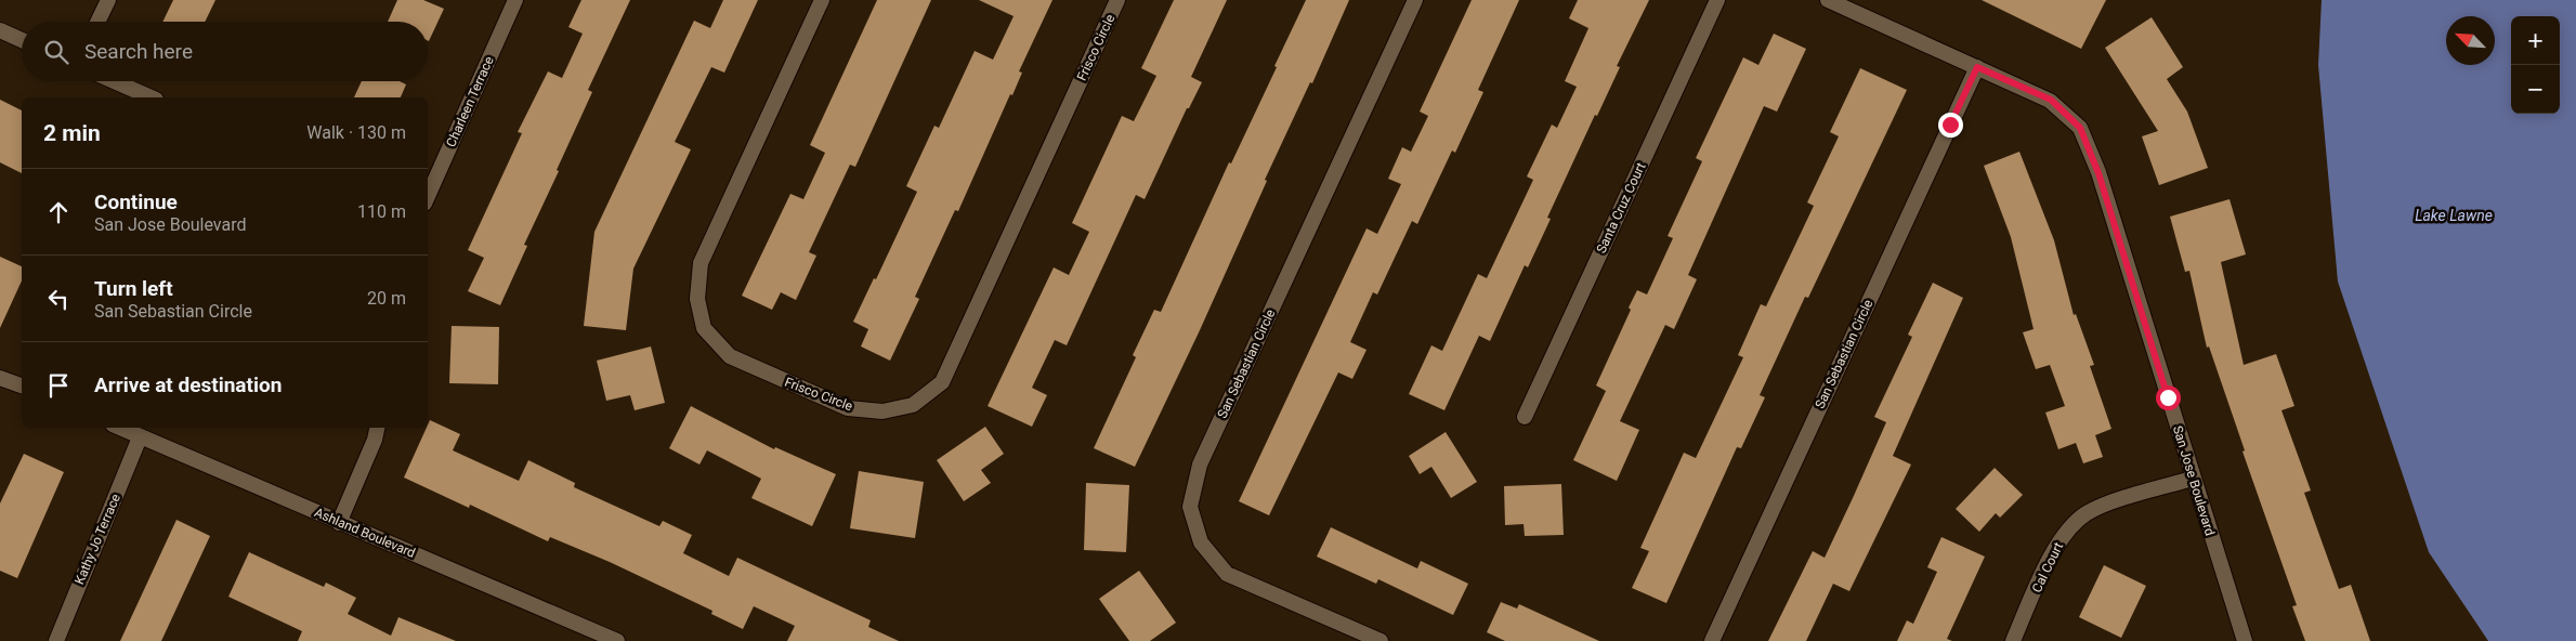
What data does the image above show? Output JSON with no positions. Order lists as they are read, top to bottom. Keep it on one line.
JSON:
{"streets":{"street":["Frisco Circle","Charleen Terrace","Santa Cruz Court","San Sebastian Circle","San Jose Boulevard","Ashland Boulevard","Kathy Jo Terrace","Cal Court"]},"crossings":[["San Sebastian Circle","San Jose Boulevard"],["San Jose Boulevard","Cal Court"],["Ashland Boulevard","Kathy Jo Terrace"]],"water":["Lake Lawne"],"north":"top left","page":{"map_buttons":["+","−"],"search":"Search here","heading":["2 min","Walk · 130 m"],"list":[["Continue","San Jose Boulevard","110 m"],["Turn left","San Sebastian Circle","20 m"],"Arrive at destination"]}}
